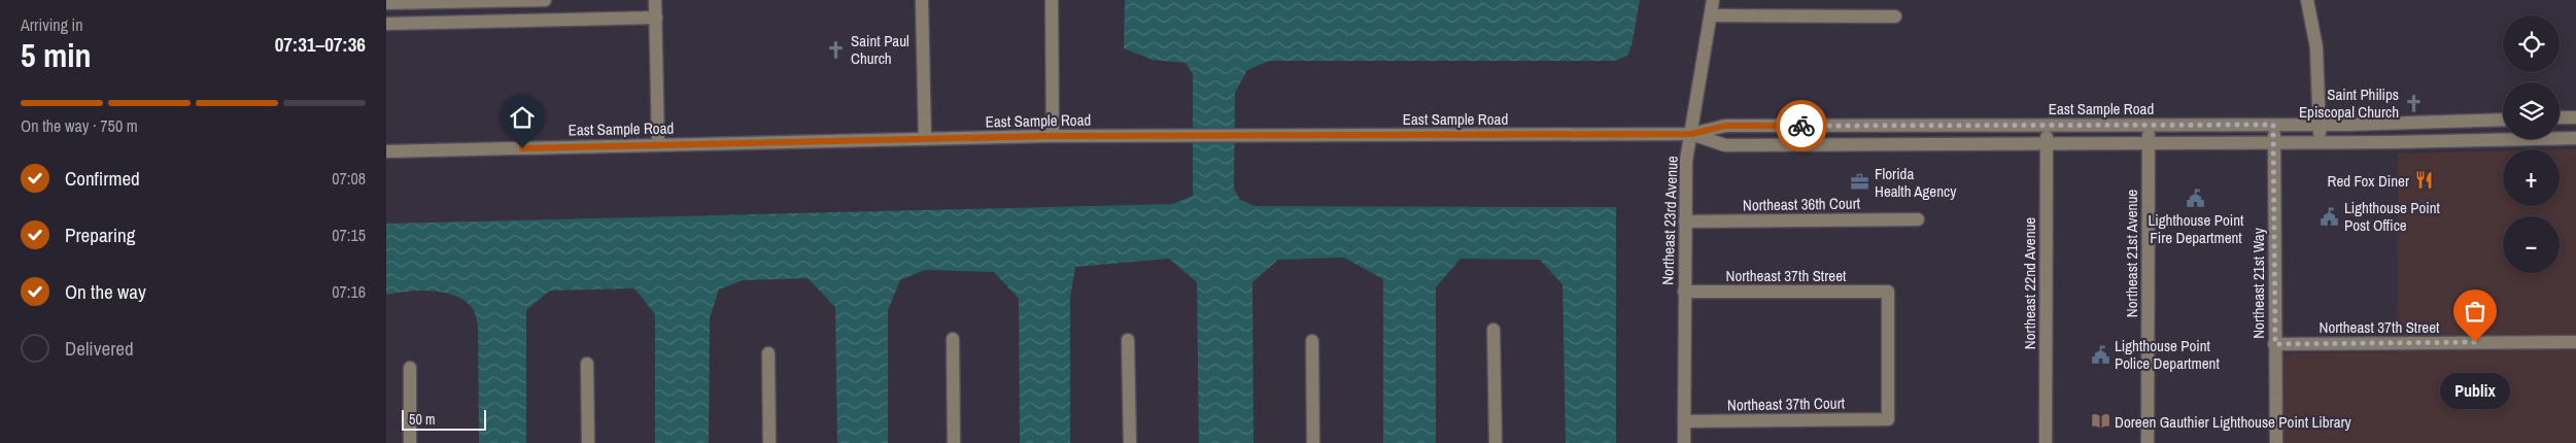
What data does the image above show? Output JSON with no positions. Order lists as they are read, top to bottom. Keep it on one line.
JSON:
{"streets":{"street":["East Sample Road","Northeast 36th Court","Northeast 23rd Avenue","Northeast 21st Avenue","Northeast 37th Street","Northeast 22nd Avenue","Northeast 21st Way","Northeast 37th Court"]},"crossings":[["East Sample Road","Northeast 23rd Avenue"],["East Sample Road","Northeast 21st Avenue"],["East Sample Road","Northeast 22nd Avenue"],["East Sample Road","Northeast 21st Way"],["Northeast 36th Court","Northeast 23rd Avenue"],["Northeast 23rd Avenue","Northeast 37th Street"],["Northeast 23rd Avenue","Northeast 37th Court"],["Northeast 37th Street","Northeast 21st Way"],["Northeast 37th Street","Northeast 37th Court"]],"places":{"church":["Saint Paul Church","Saint Philips Episcopal Church"],"restaurant":["Red Fox Diner"],"office":["Florida Health Agency"],"public building":["Lighthouse Point Fire Department","Lighthouse Point Post Office","Lighthouse Point Police Department"],"other":["Publix"],"library":["Doreen Gauthier Lighthouse Point Library"]},"scale_bar":"50 m","page":{"heading":["5 min","Arriving in","07:31–07:36"],"map_buttons":["+","−"],"bar":"On the way · 750 m","list":[["Confirmed","07:08"],["Preparing","07:15"],["On the way","07:16"],"Delivered"],"bubble":"Publix","scale":"50 m"}}
